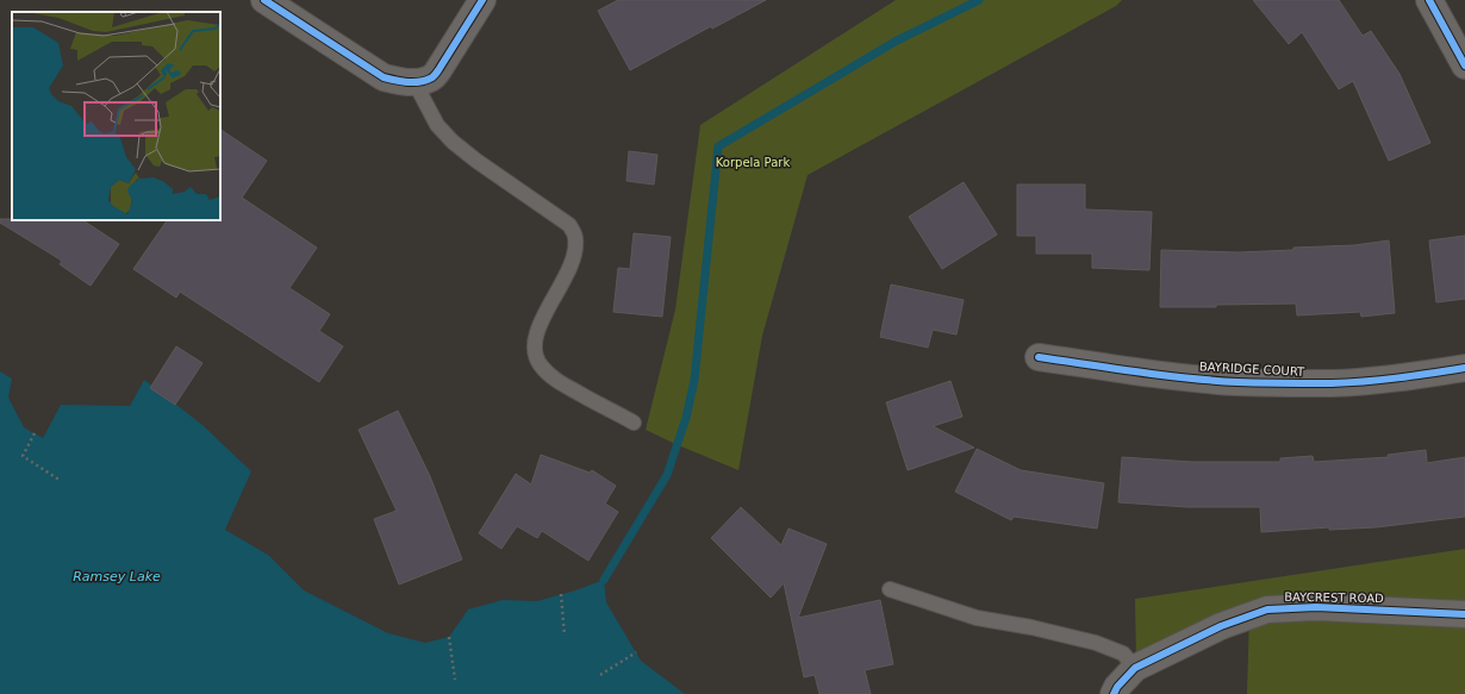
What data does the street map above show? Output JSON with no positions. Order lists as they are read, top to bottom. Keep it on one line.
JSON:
{"streets":{"street":["BAYRIDGE COURT","BAYCREST ROAD"]},"water":["Ramsey Lake"],"parks":["Korpela Park"]}
